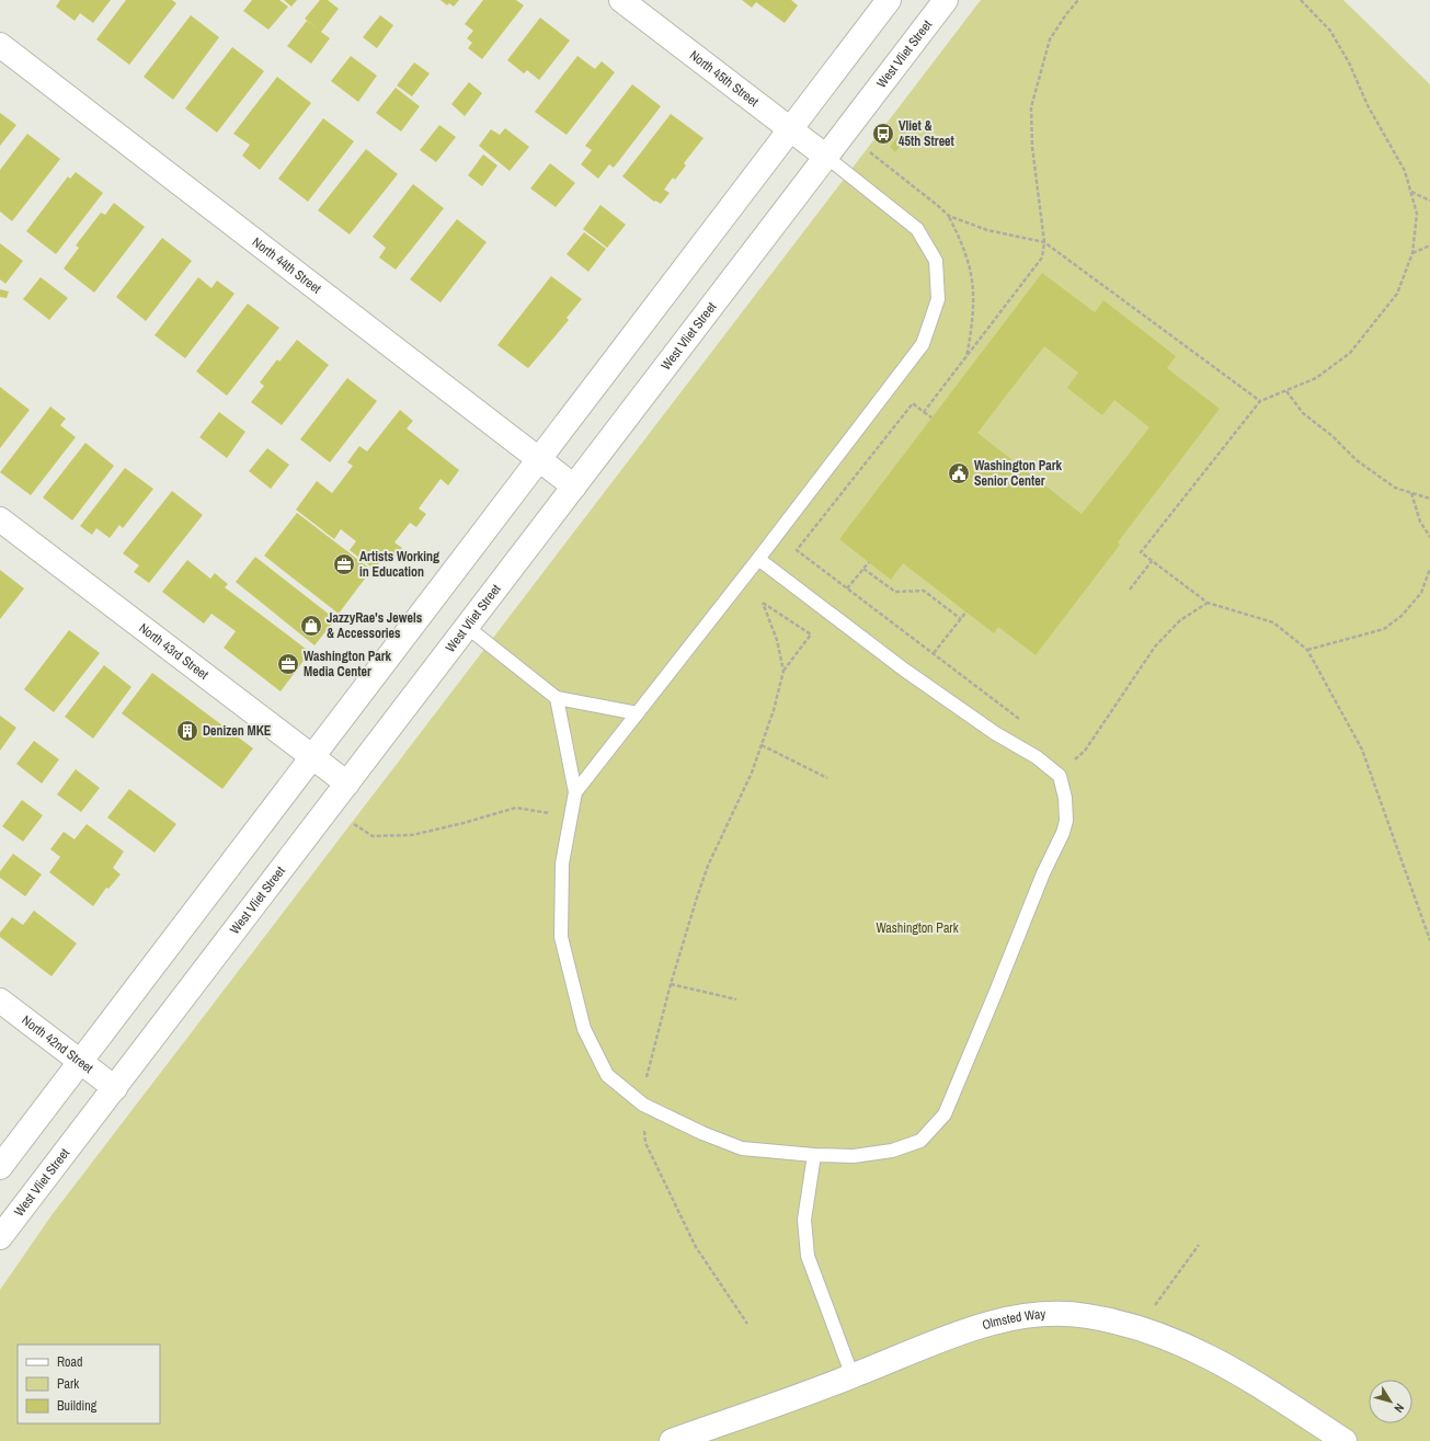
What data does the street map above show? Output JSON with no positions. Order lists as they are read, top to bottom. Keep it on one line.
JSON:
{"streets":{"street":["West Vliet Street","North 45th Street","North 44th Street","North 43rd Street","North 42nd Street","Olmsted Way"]},"crossings":[["West Vliet Street","North 45th Street"],["West Vliet Street","North 44th Street"],["West Vliet Street","North 43rd Street"],["West Vliet Street","North 42nd Street"]],"parks":["Washington Park"],"places":{"bus stop":["Vliet & 45th Street"],"public building":["Washington Park Senior Center"],"office":["Artists Working in Education","Washington Park Media Center"],"shop":["JazzyRae's Jewels & Accessories"],"building":["Denizen MKE"]},"legend":["Road","Park","Building"],"north":"bottom right"}
